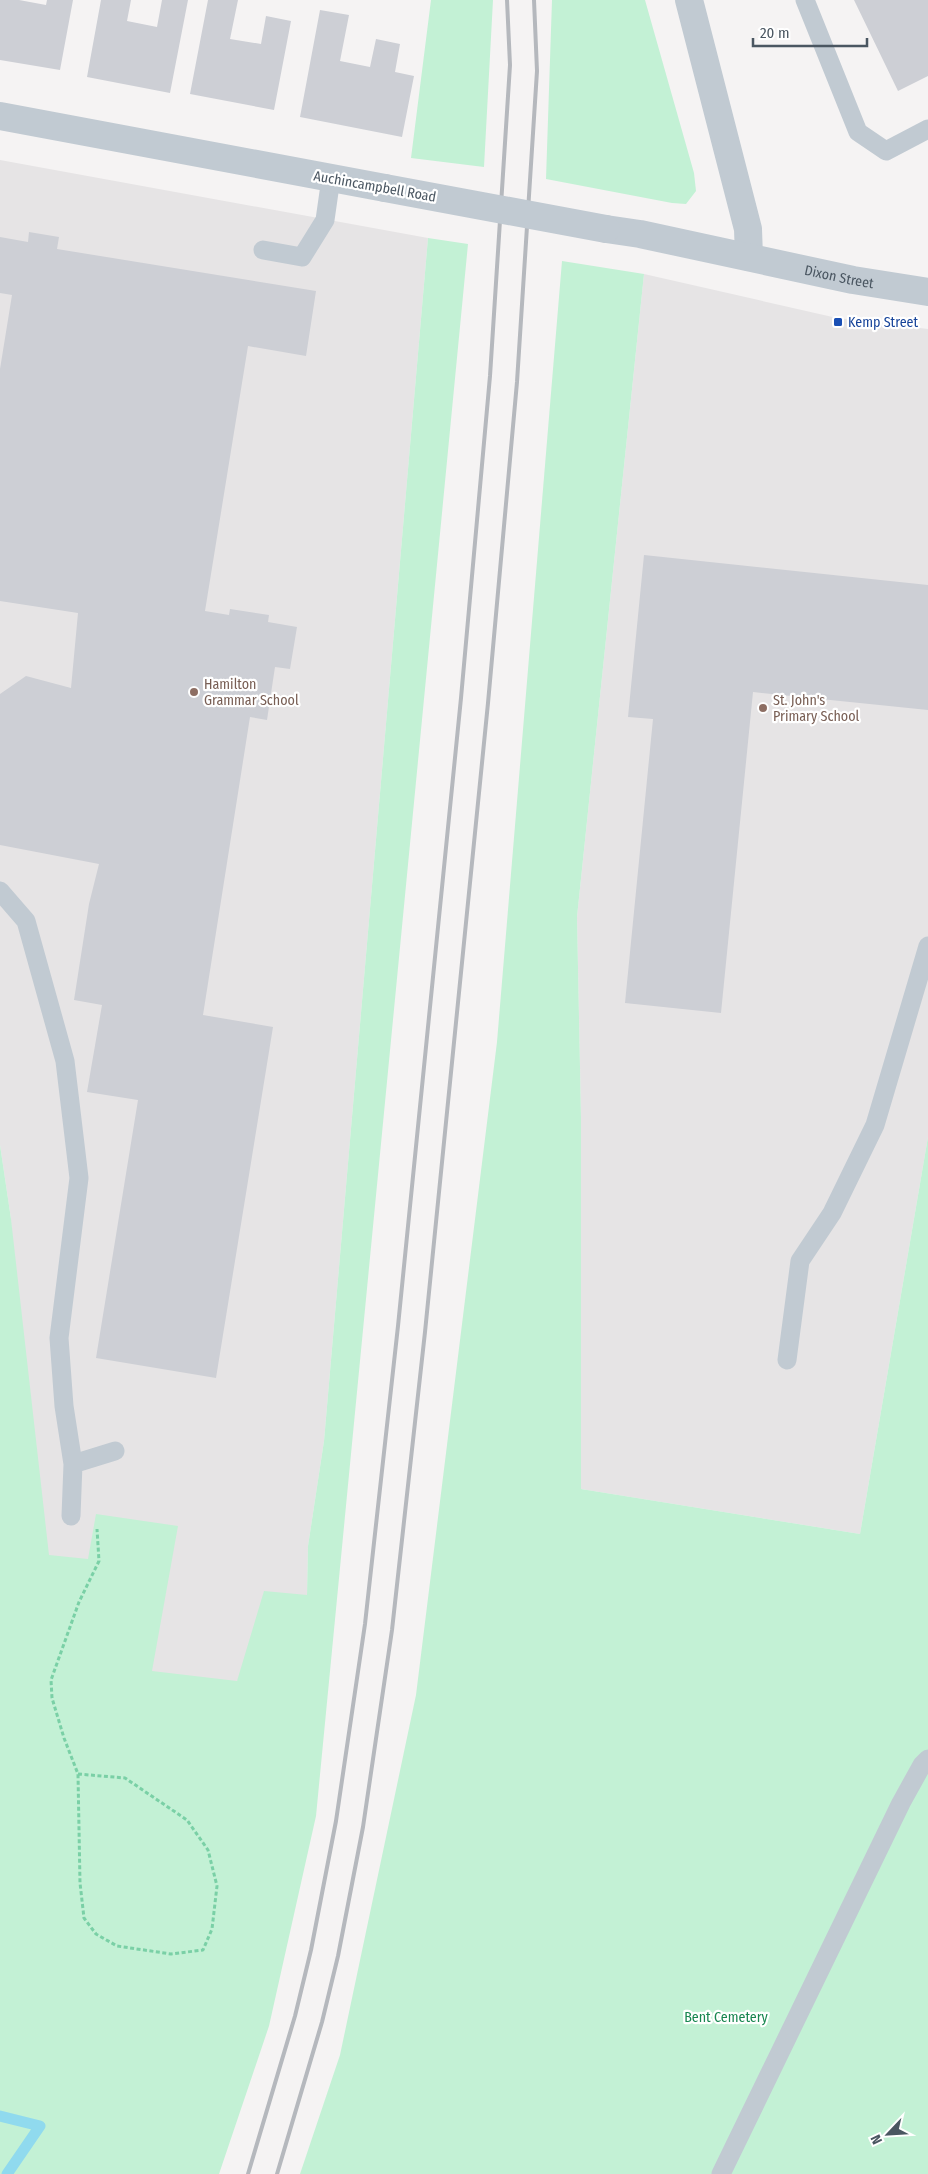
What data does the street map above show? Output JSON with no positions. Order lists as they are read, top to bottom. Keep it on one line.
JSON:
{"streets":{"street":["Auchincampbell Road","Dixon Street"]},"crossings":[["Auchincampbell Road","Dixon Street"]],"parks":["Bent Cemetery"],"places":{"transit":["Kemp Street"],"other":["Hamilton Grammar School","St. John's Primary School"]},"scale_bar":"20 m","north":"bottom left"}
